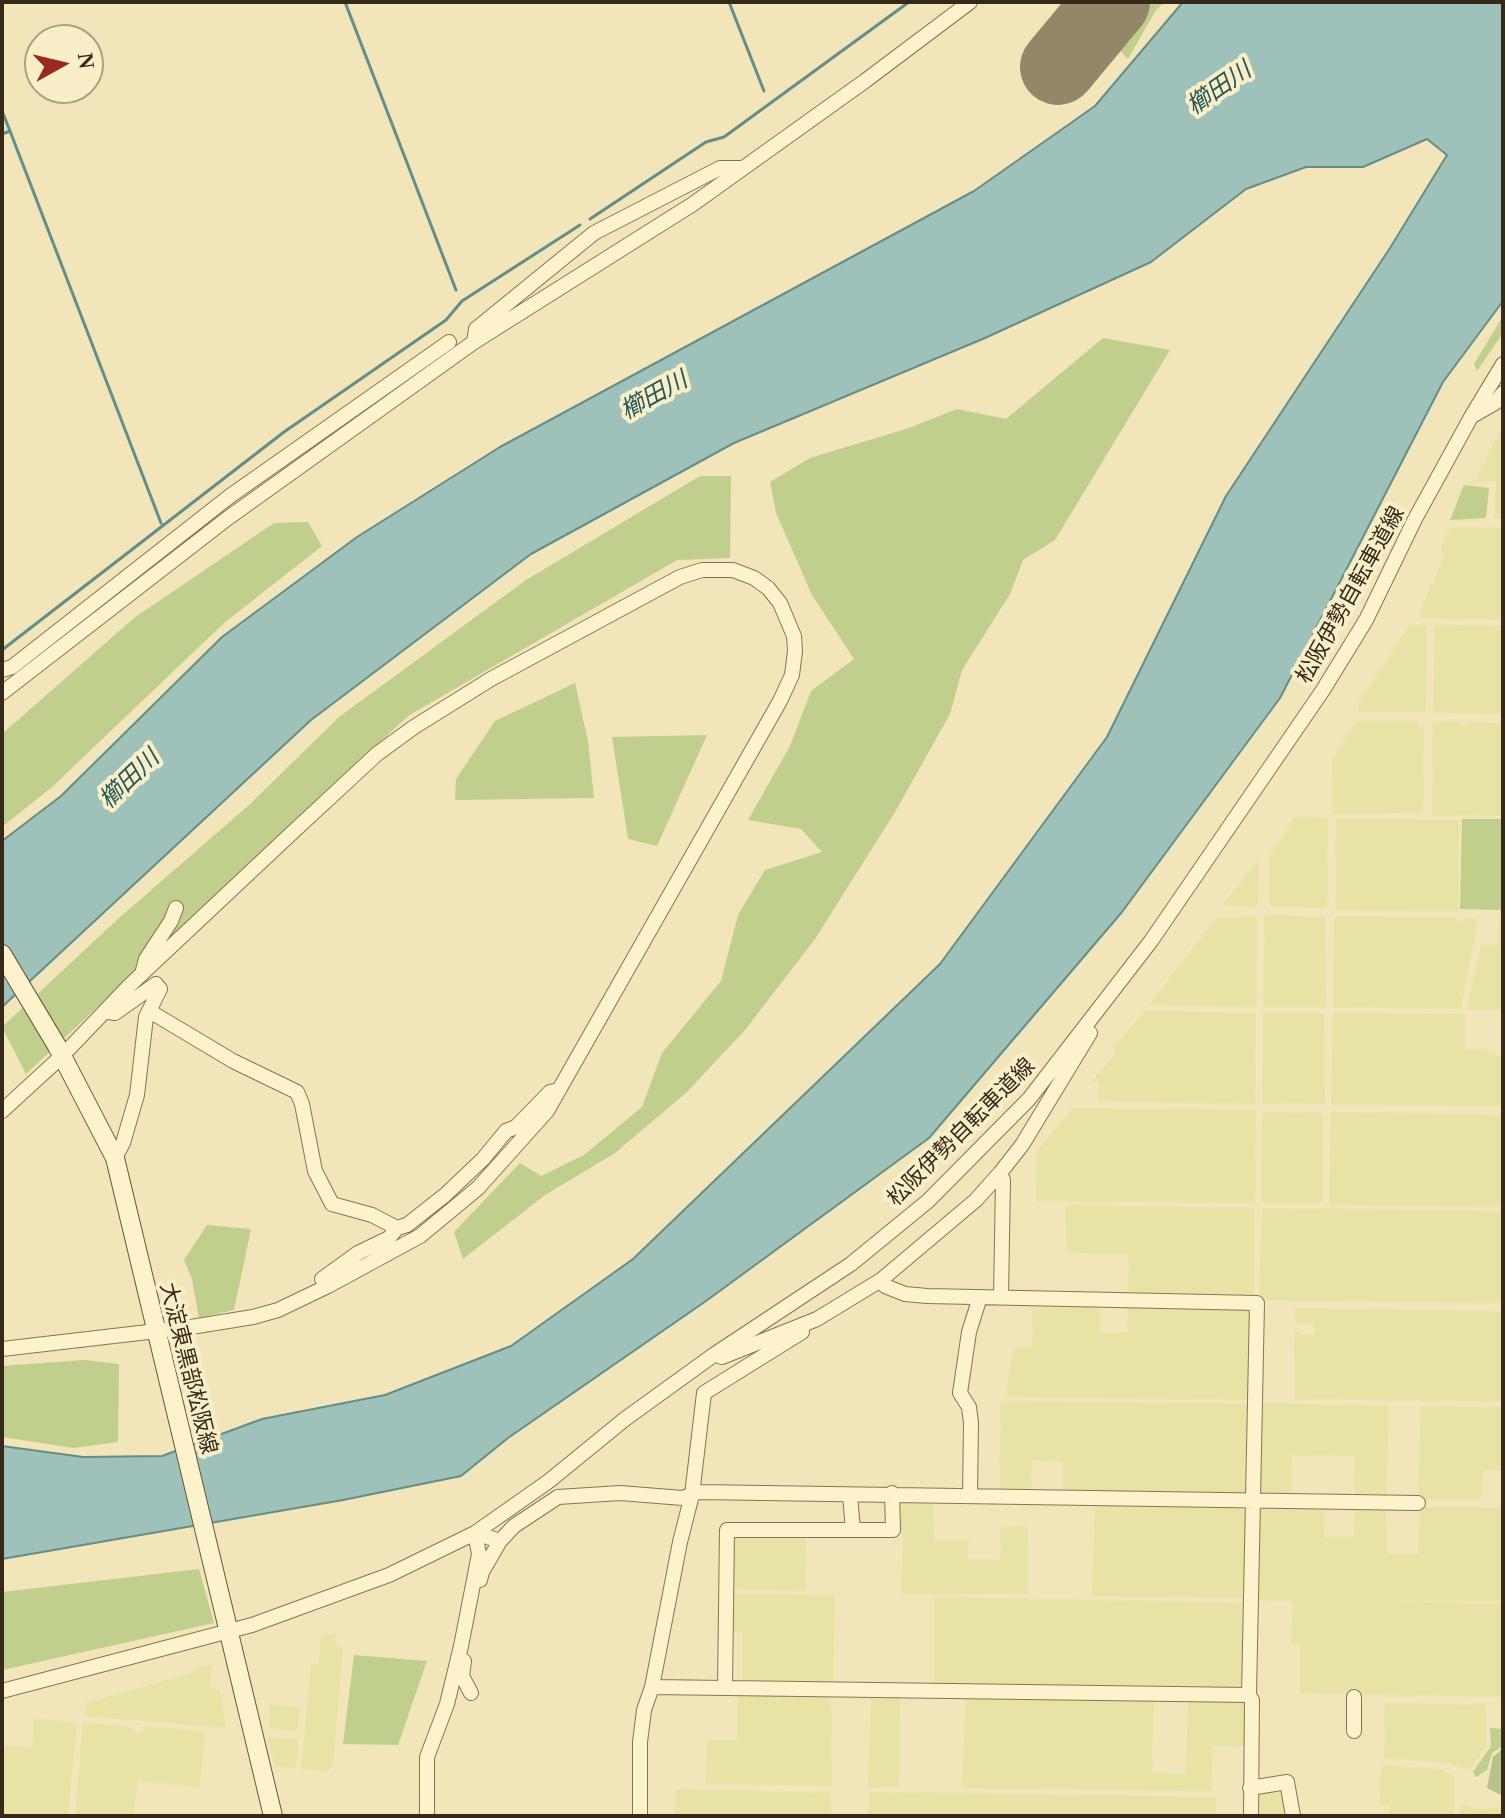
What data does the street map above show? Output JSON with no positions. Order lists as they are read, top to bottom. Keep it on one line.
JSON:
{"streets":{"main road":["大淀東黒部松阪線"],"street":["松阪伊勢自転車道線"]},"crossings":[["松阪伊勢自転車道線","大淀東黒部松阪線"]],"water":["櫛田川"],"north":"right"}
